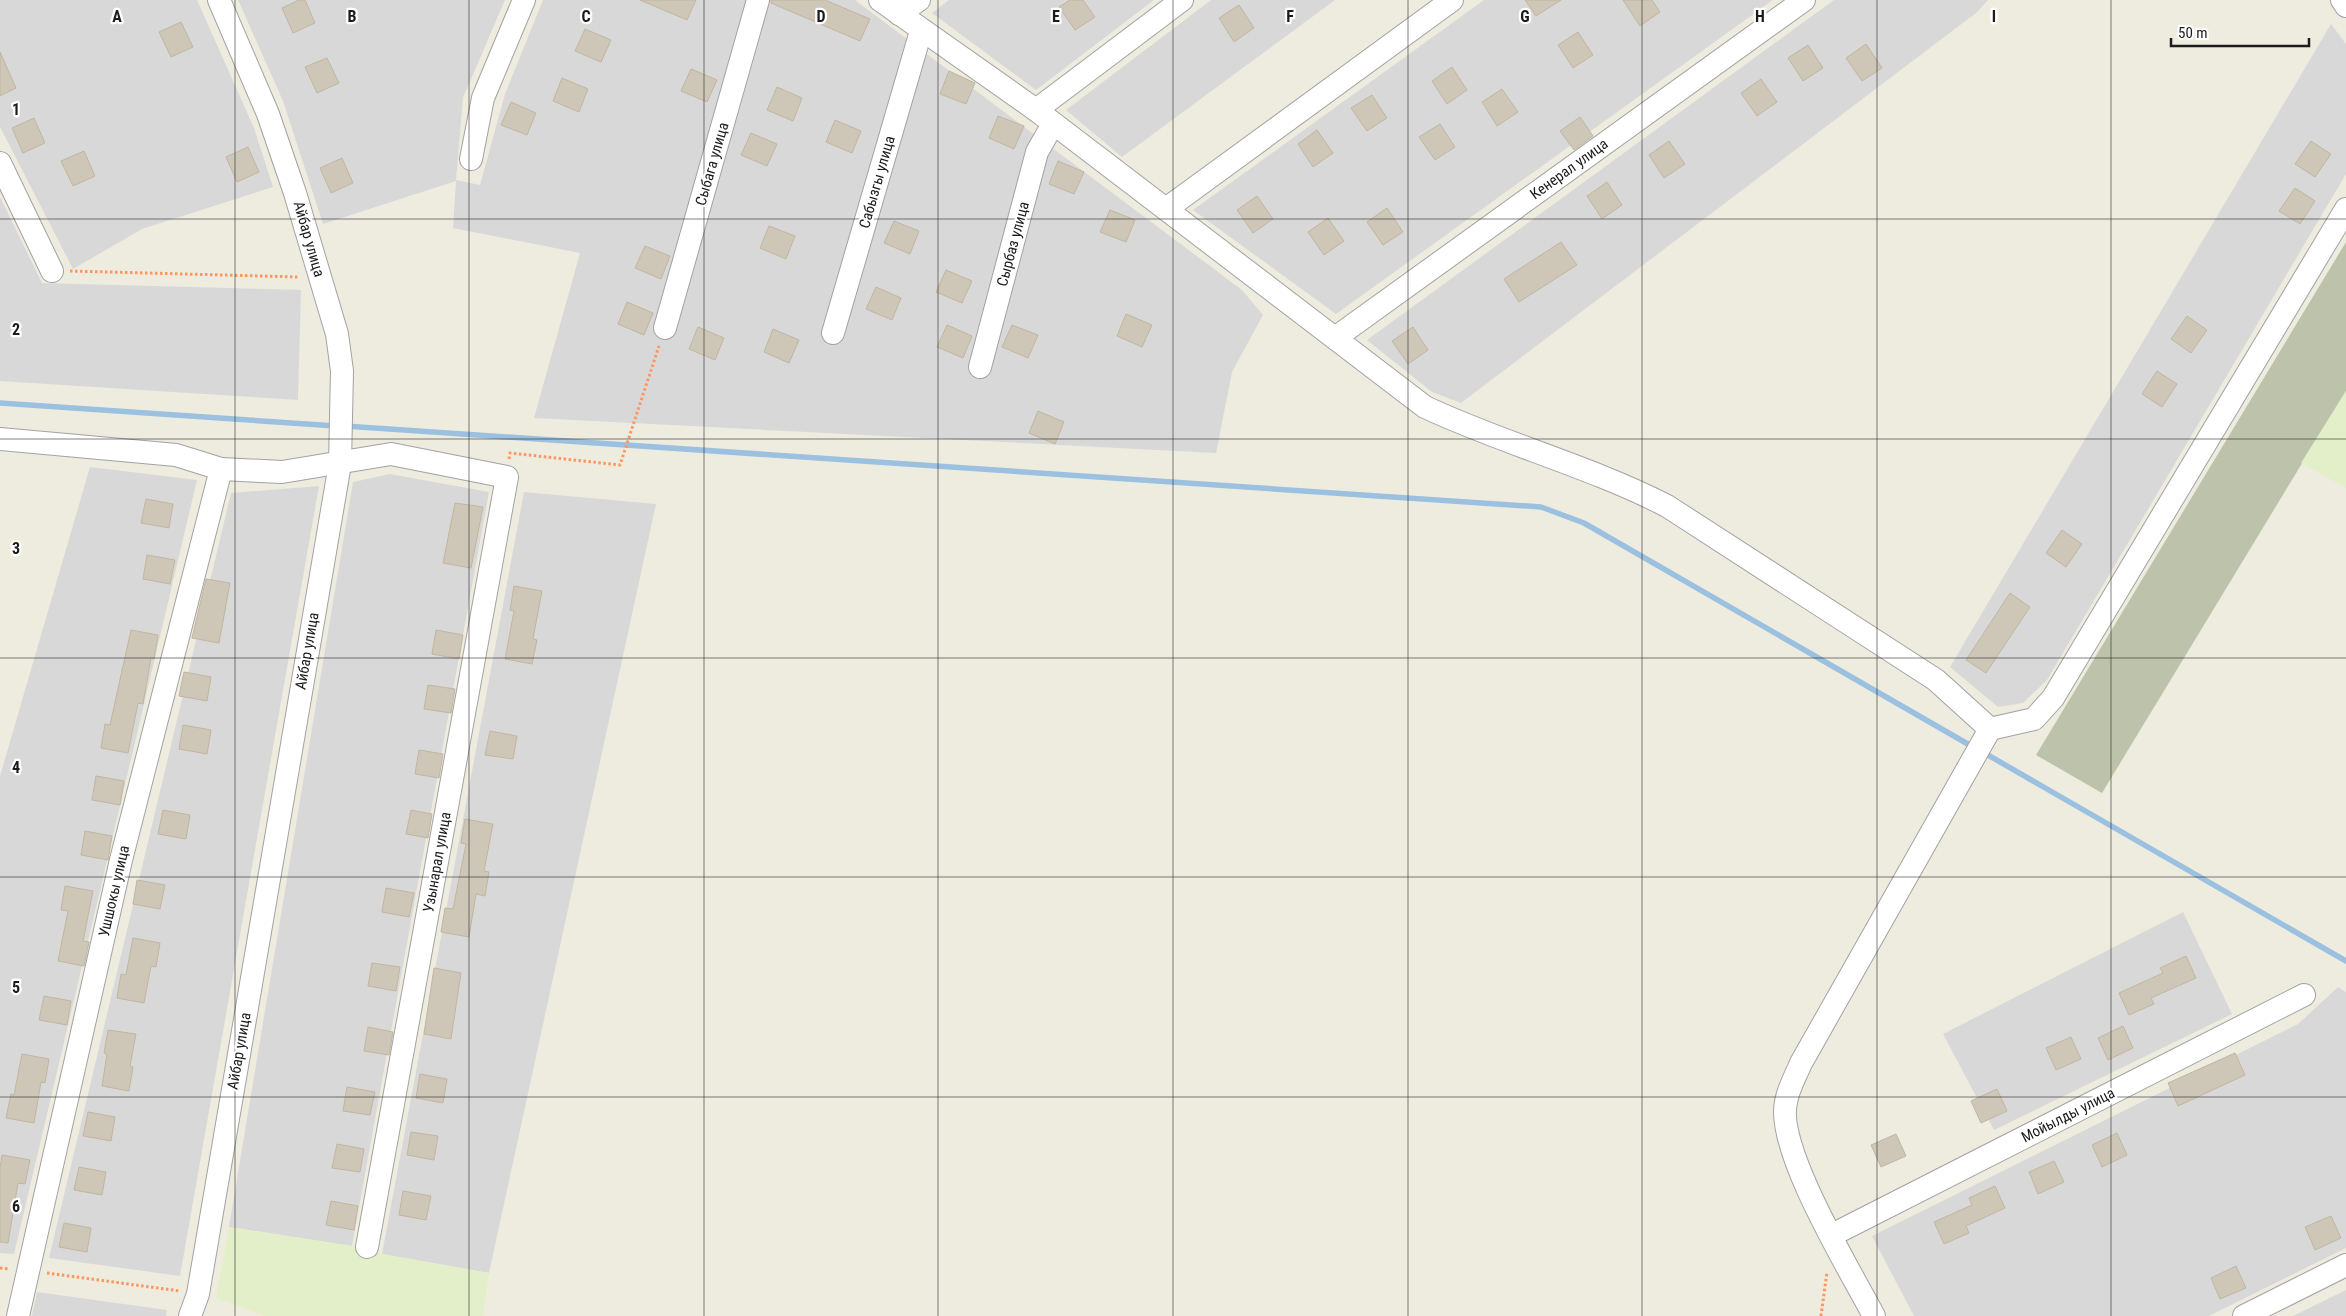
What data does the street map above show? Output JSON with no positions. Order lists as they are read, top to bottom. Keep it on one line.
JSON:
{"streets":{"street":["Сыбага улица","Кенерал улица","Сабызгы улица","Айбар улица","Сырбаз улица","Узынарал улица","Ушшокы улица","Мойылды улица"]},"scale_bar":"50 m","grid":{"columns":["A","B","C","D","E","F","G","H","I"],"rows":["1","2","3","4","5","6"]}}
